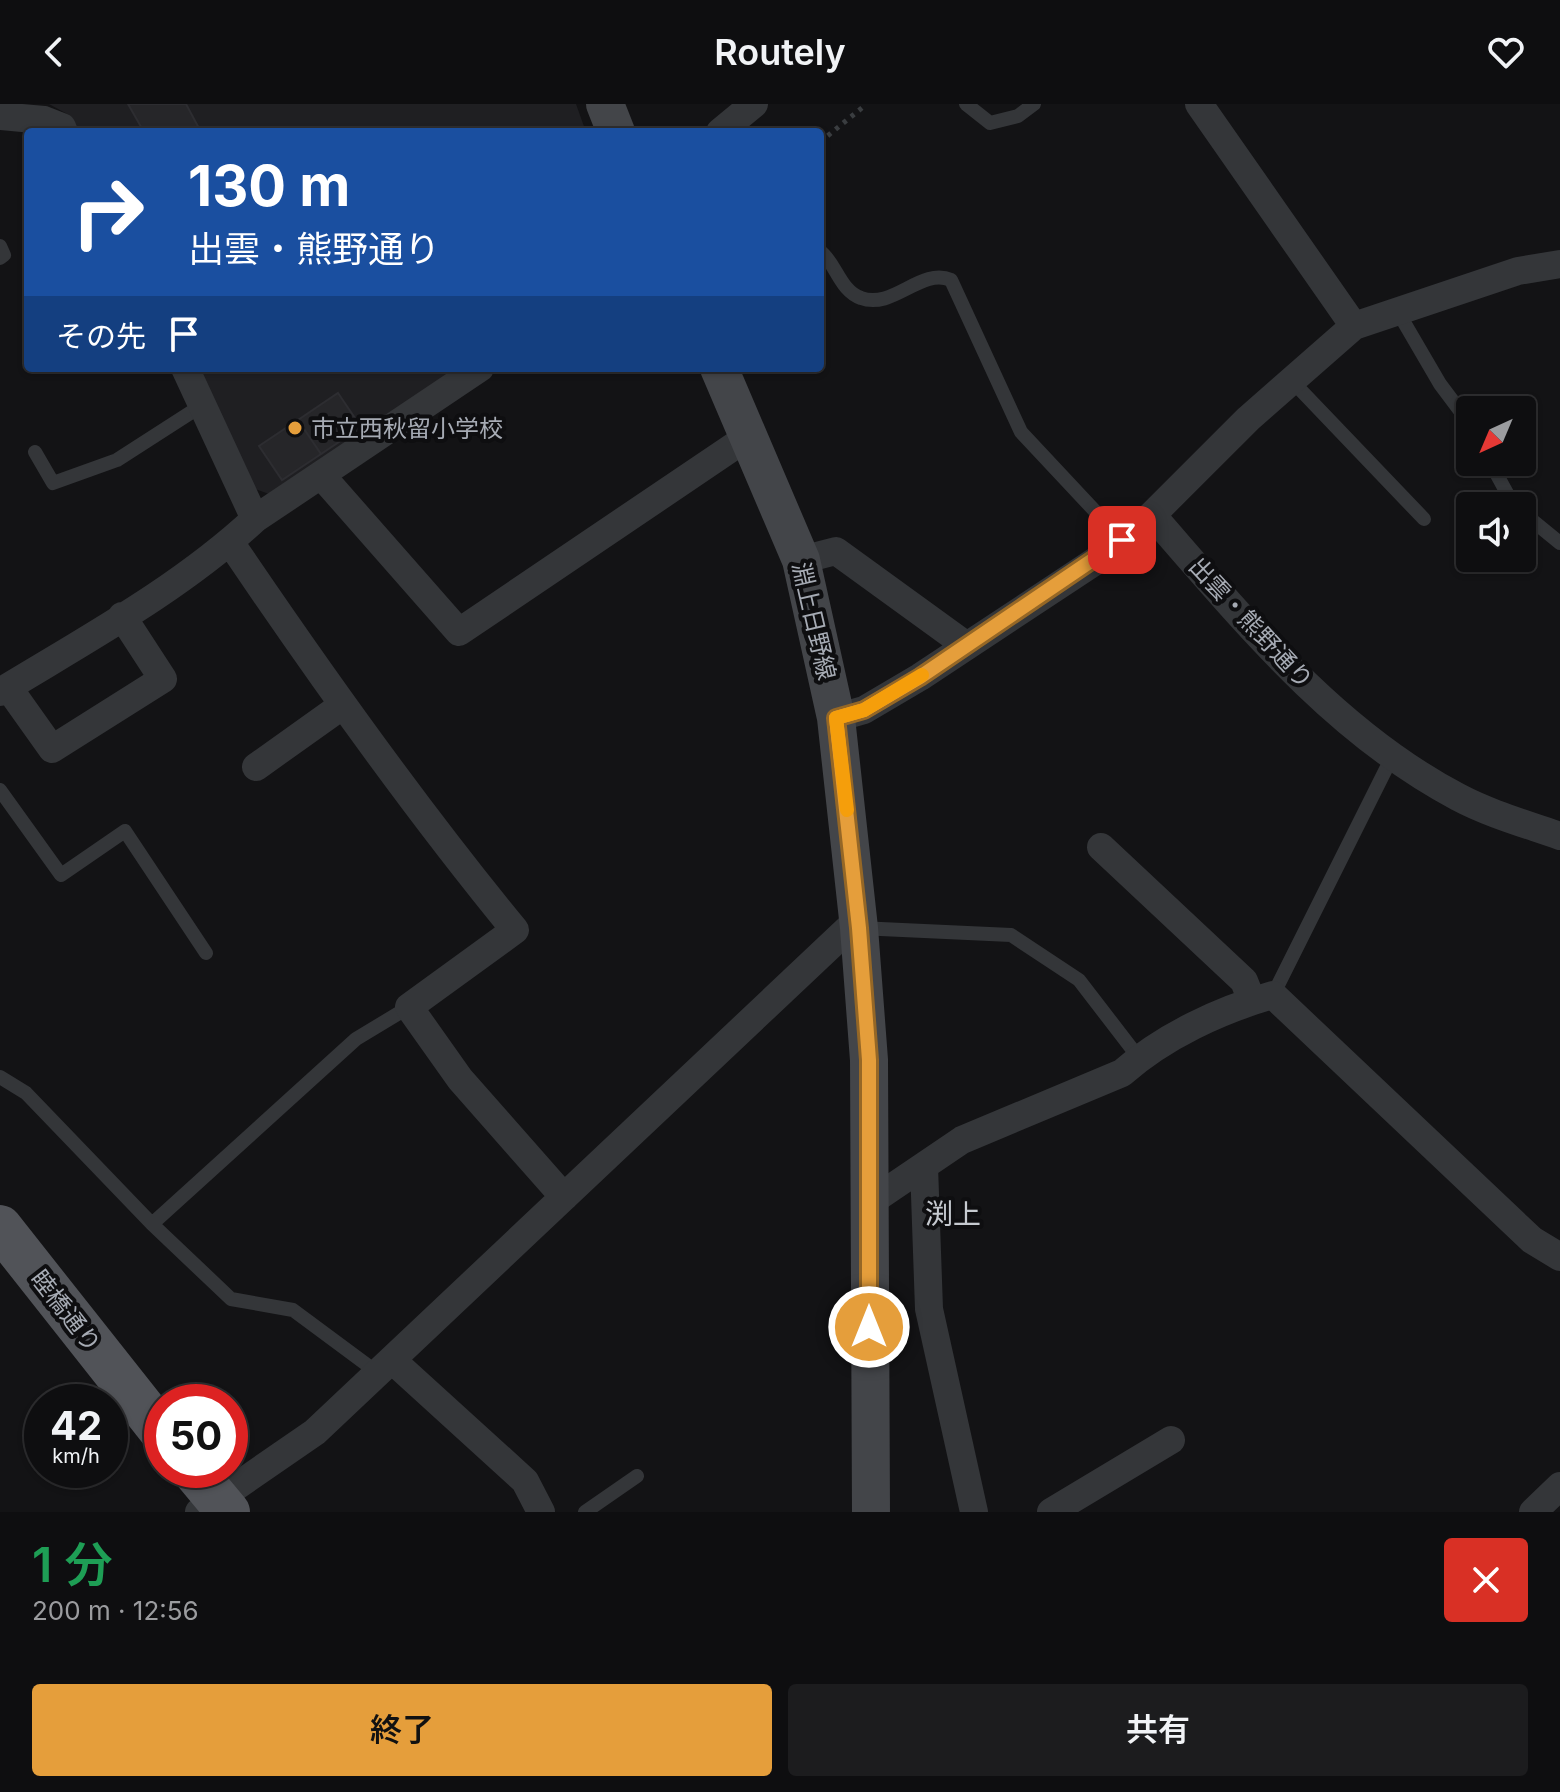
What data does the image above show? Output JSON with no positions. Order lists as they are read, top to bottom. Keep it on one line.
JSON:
{"streets":{"main road":["淵上日野線","睦橋通り"],"street":["出雲・熊野通り"]},"districts":["渕上"],"places":["市立西秋留小学校"],"north":"bottom left","page":{"header":"Routely","turn":["130 m","出雲・熊野通り"],"then":"その先","speed":"42 km/h","limit":"50","heading":["1 分","200 m · 12:56"],"buttons":["終了","共有"]}}
